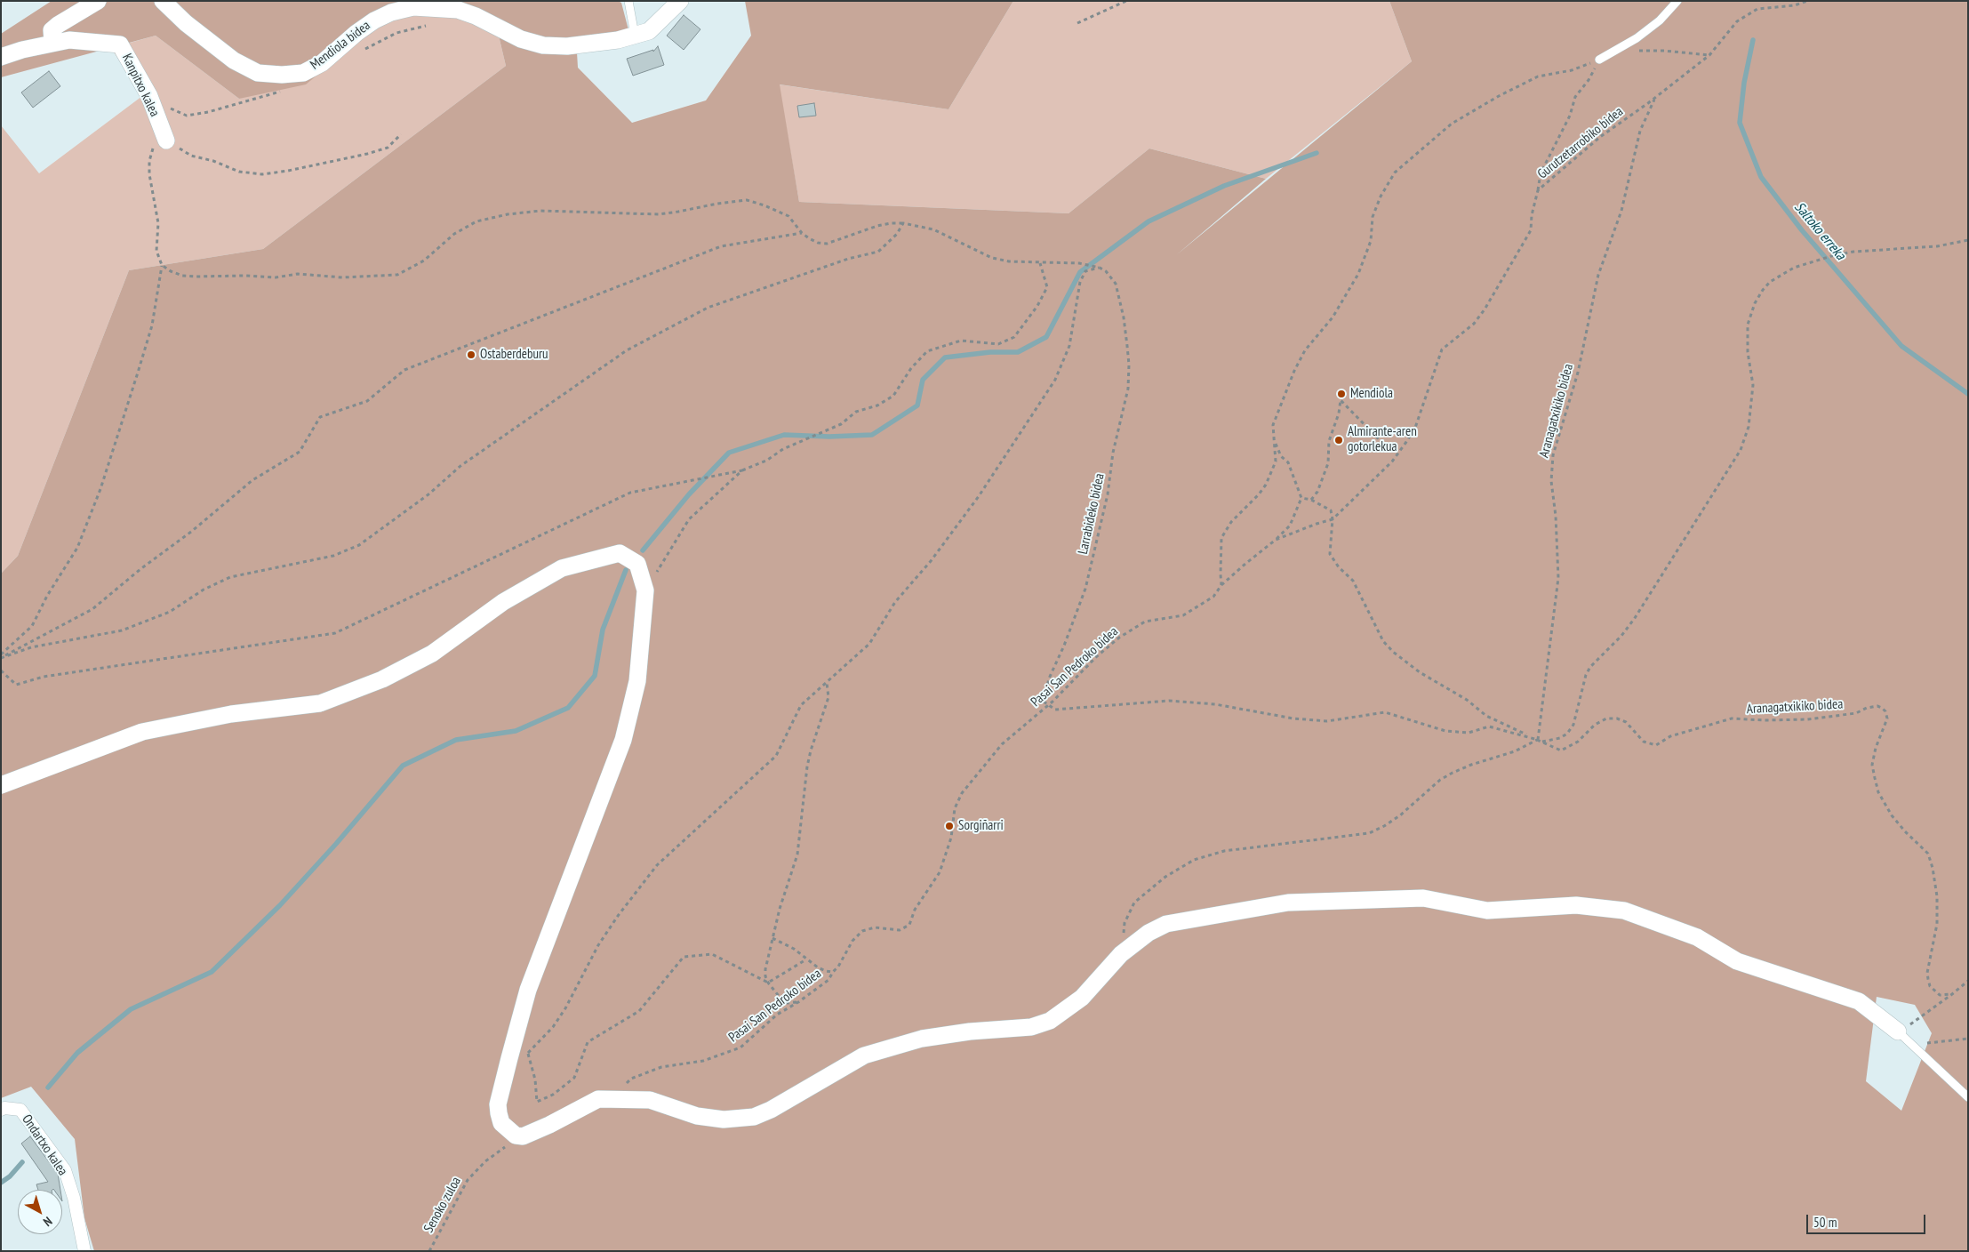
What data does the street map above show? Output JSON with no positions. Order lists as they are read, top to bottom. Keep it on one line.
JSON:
{"streets":{"street":["Mendiola bidea","Kanpitxo kalea","Ondartxo kalea"],"path":["Gurutzetarrobiko bidea","Aranagatxikiko bidea","Larrabideko bidea","Pasai San Pedroko bidea","Senoko zuloa"]},"crossings":[["Gurutzetarrobiko bidea","Aranagatxikiko bidea"],["Larrabideko bidea","Pasai San Pedroko bidea"]],"water":["Saltoko erreka"],"places":["Ostaberdeburu","Mendiola","Almirante-aren gotorlekua","Sorgiñarri"],"scale_bar":"50 m","north":"bottom right"}
